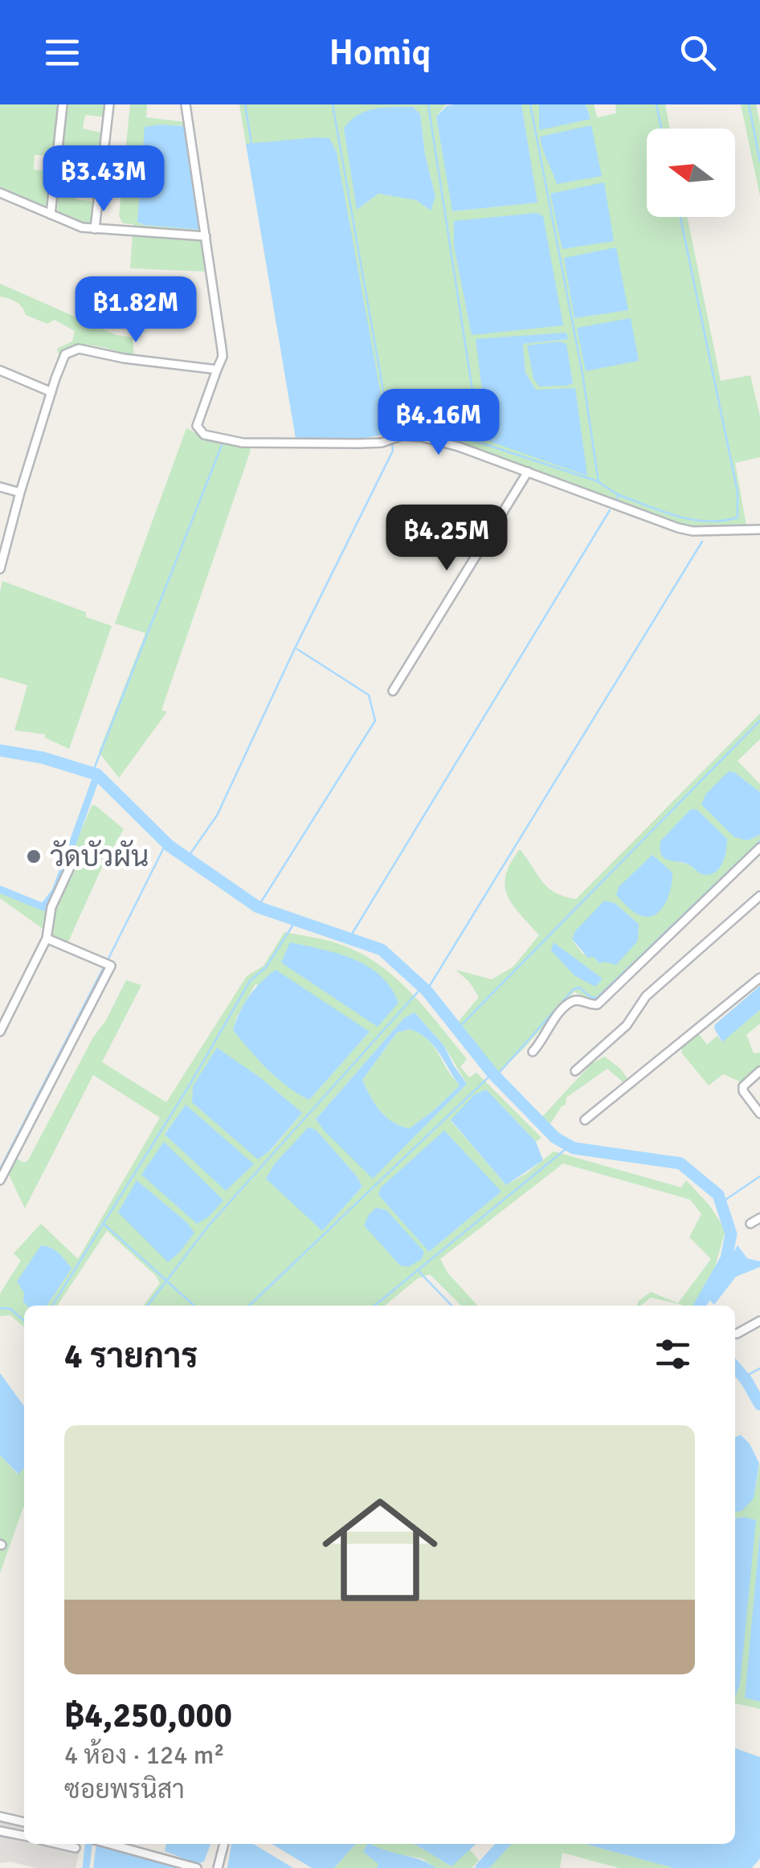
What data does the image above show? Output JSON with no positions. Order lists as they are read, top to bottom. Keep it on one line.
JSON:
{"places":["วัดบัวผัน"],"north":"left","page":{"header":"Homiq","price":["฿3.43M","฿1.82M","฿4.16M","฿4.25M"],"heading":"4 รายการ","list":[{"name":"฿4,250,000","note":"4 ห้อง · 124 m² · ซอยพรนิสา"}]}}
